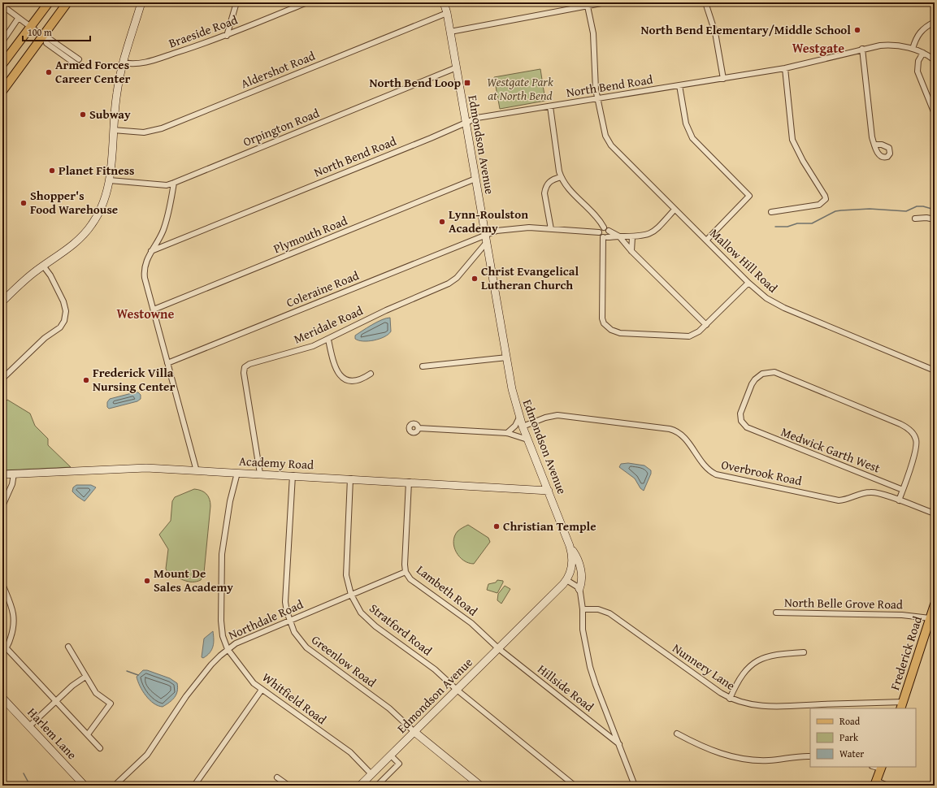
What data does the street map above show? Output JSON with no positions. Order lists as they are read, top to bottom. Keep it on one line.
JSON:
{"streets":{"main road":["Edmondson Avenue","Academy Road","Frederick Road","Harlem Lane"],"street":["Braeside Road","Aldershot Road","North Bend Road","Orpington Road","Plymouth Road","Mallow Hill Road","Coleraine Road","Meridale Road","Medwick Garth West","Overbrook Road","Lambeth Road","North Belle Grove Road","Northdale Road","Stratford Road","Greenlow Road","Nunnery Lane","Hillside Road","Whitfield Road"]},"crossings":[["Aldershot Road","Edmondson Avenue"],["North Bend Road","Edmondson Avenue"],["North Bend Road","Mallow Hill Road"],["Orpington Road","Edmondson Avenue"],["Edmondson Avenue","Plymouth Road"],["Edmondson Avenue","Coleraine Road"],["Edmondson Avenue","Meridale Road"],["Edmondson Avenue","Academy Road"],["Edmondson Avenue","Overbrook Road"],["Edmondson Avenue","Lambeth Road"],["Edmondson Avenue","Stratford Road"],["Edmondson Avenue","Greenlow Road"],["Edmondson Avenue","Hillside Road"],["Edmondson Avenue","Whitfield Road"],["Meridale Road","Academy Road"],["Academy Road","Lambeth Road"],["Academy Road","Stratford Road"],["Academy Road","Greenlow Road"],["Academy Road","Whitfield Road"],["Lambeth Road","Northdale Road"],["Lambeth Road","Hillside Road"],["North Belle Grove Road","Frederick Road"],["Northdale Road","Stratford Road"],["Northdale Road","Greenlow Road"],["Northdale Road","Whitfield Road"],["Frederick Road","Nunnery Lane"]],"districts":["Westgate","Westowne"],"parks":["Westgate Park at North Bend"],"places":{"other":["North Bend Elementary/Middle School","Armed Forces Career Center","Subway","Planet Fitness","Shopper's Food Warehouse","Lynn-Roulston Academy","Christ Evangelical Lutheran Church","Frederick Villa Nursing Center","Christian Temple","Mount De Sales Academy"],"transit":["North Bend Loop"]},"legend":["Road","Park","Water"],"scale_bar":"100 m"}
